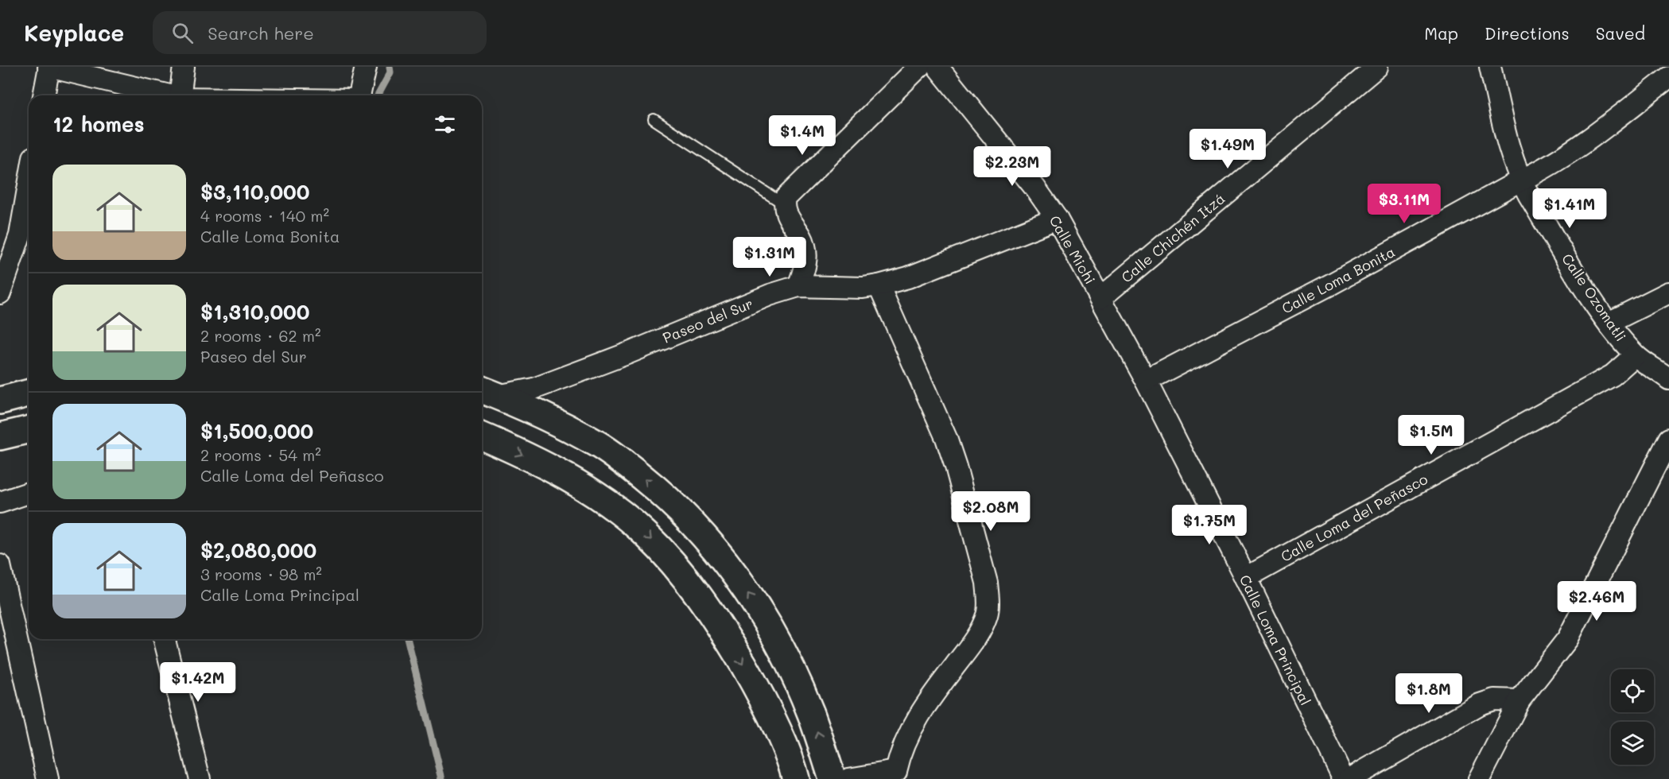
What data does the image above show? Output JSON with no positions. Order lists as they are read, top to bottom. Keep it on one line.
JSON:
{"streets":{"street":["Calle Chichén Itzá","Calle Michi","Calle Loma Bonita","Calle Ozomatli","Paseo del Sur","Calle Loma del Peñasco","Calle Loma Principal"]},"crossings":[["Calle Chichén Itzá","Calle Michi"],["Calle Chichén Itzá","Calle Loma Principal"],["Calle Michi","Paseo del Sur"],["Calle Michi","Calle Loma Principal"],["Calle Loma Bonita","Calle Ozomatli"],["Calle Loma Bonita","Calle Loma Principal"],["Calle Ozomatli","Calle Loma del Peñasco"],["Calle Loma del Peñasco","Calle Loma Principal"]],"page":{"header":"Keyplace","search":"Search here","nav":["Map","Directions","Saved"],"heading":"12 homes","price":["$1.4M","$1.49M","$2.23M","$3.11M","$1.41M","$1.31M","$1.5M","$2.08M","$1.75M","$2.46M","$1.42M","$1.8M"],"list":[{"name":"$3,110,000","note":"4 rooms · 140 m² · Calle Loma Bonita"},{"name":"$1,310,000","note":"2 rooms · 62 m² · Paseo del Sur"},{"name":"$1,500,000","note":"2 rooms · 54 m² · Calle Loma del Peñasco"},{"name":"$2,080,000","note":"3 rooms · 98 m² · Calle Loma Principal"}]}}
